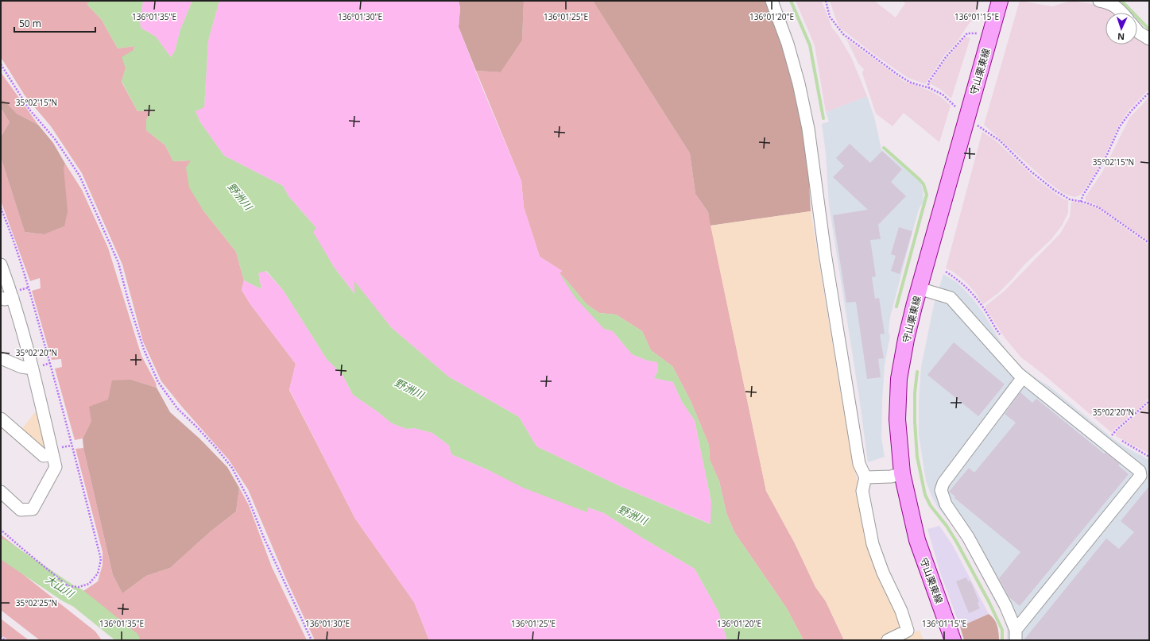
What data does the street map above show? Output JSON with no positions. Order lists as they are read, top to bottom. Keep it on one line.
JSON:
{"streets":{"main road":["守山栗東線"]},"water":["野洲川","大山川"],"scale_bar":"50 m","north":"bottom","coordinates":["136°01'35\"E","136°01'30\"E","136°01'25\"E","136°01'20\"E","136°01'15\"E","35°02'15\"N","35°02'20\"N","35°02'25\"N"]}
